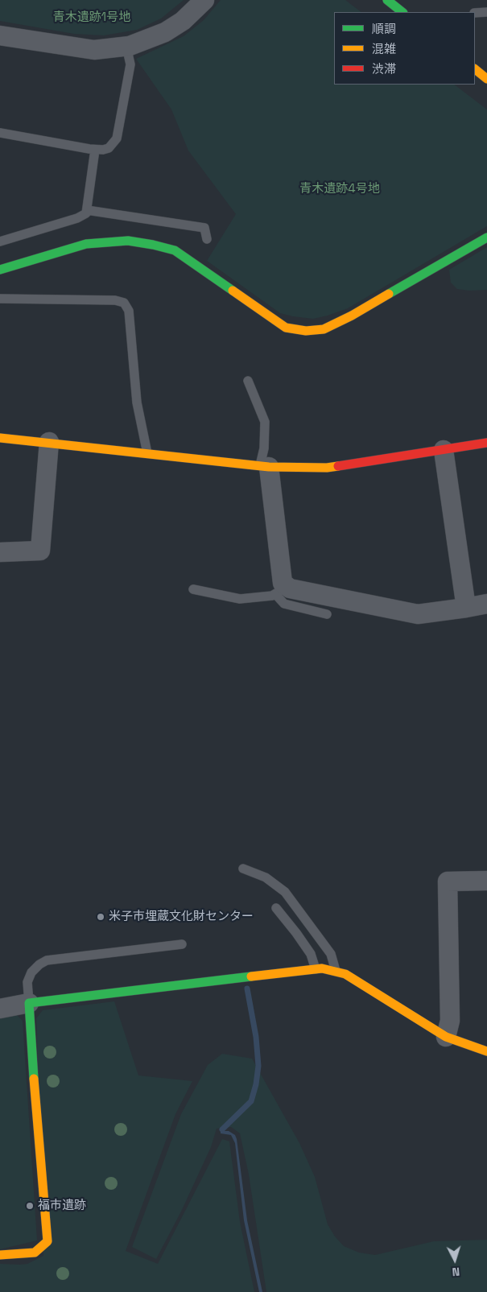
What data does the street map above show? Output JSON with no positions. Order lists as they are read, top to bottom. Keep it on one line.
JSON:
{"parks":["青木遺跡1号地","青木遺跡4号地"],"places":["米子市埋蔵文化財センター","福市遺跡"],"legend":["順調","混雑","渋滞"],"north":"bottom"}
